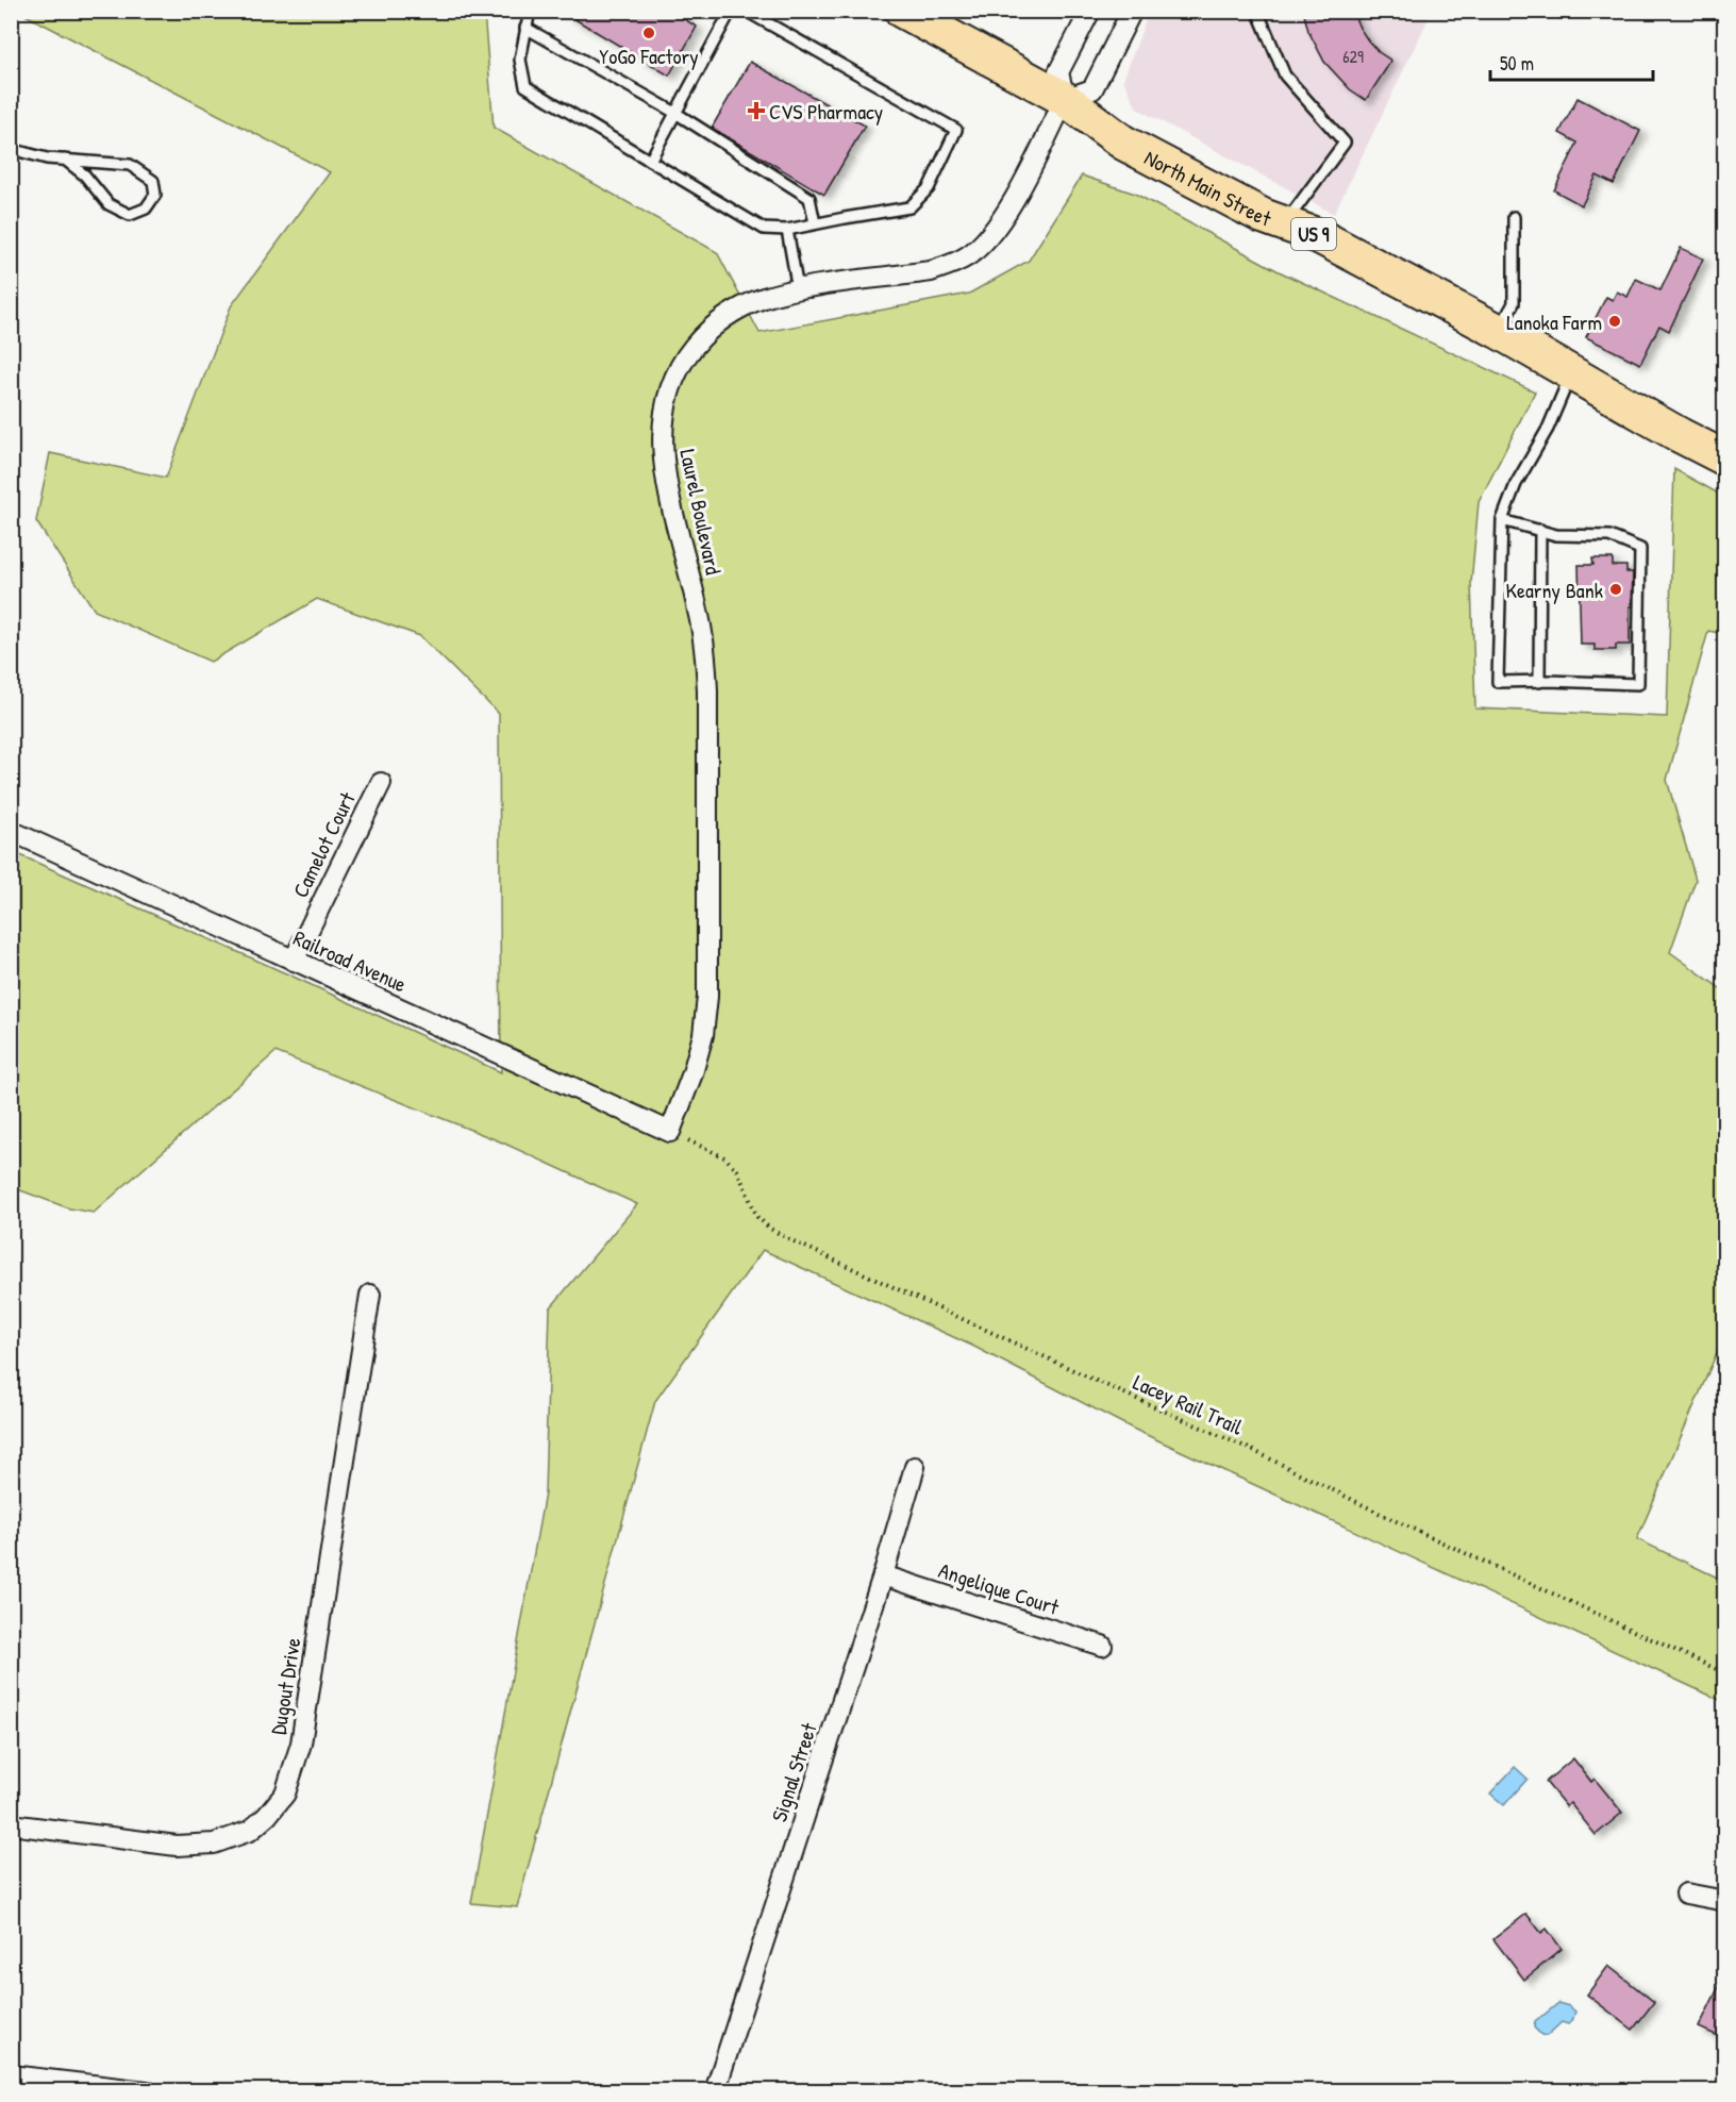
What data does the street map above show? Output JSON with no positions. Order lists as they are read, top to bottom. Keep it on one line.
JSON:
{"streets":{"highway":["North Main Street","US 9"],"street":["Laurel Boulevard","Camelot Court","Railroad Avenue","Angelique Court","Dugout Drive","Signal Street"],"path":["Lacey Rail Trail"]},"crossings":[["North Main Street","Laurel Boulevard"],["Laurel Boulevard","Railroad Avenue"],["Laurel Boulevard","Lacey Rail Trail"],["Camelot Court","Railroad Avenue"],["Railroad Avenue","Lacey Rail Trail"],["Angelique Court","Signal Street"]],"places":{"other":["YoGo Factory","Lanoka Farm","Kearny Bank"],"health":["CVS Pharmacy"]},"house_numbers":["629"],"scale_bar":"50 m"}
